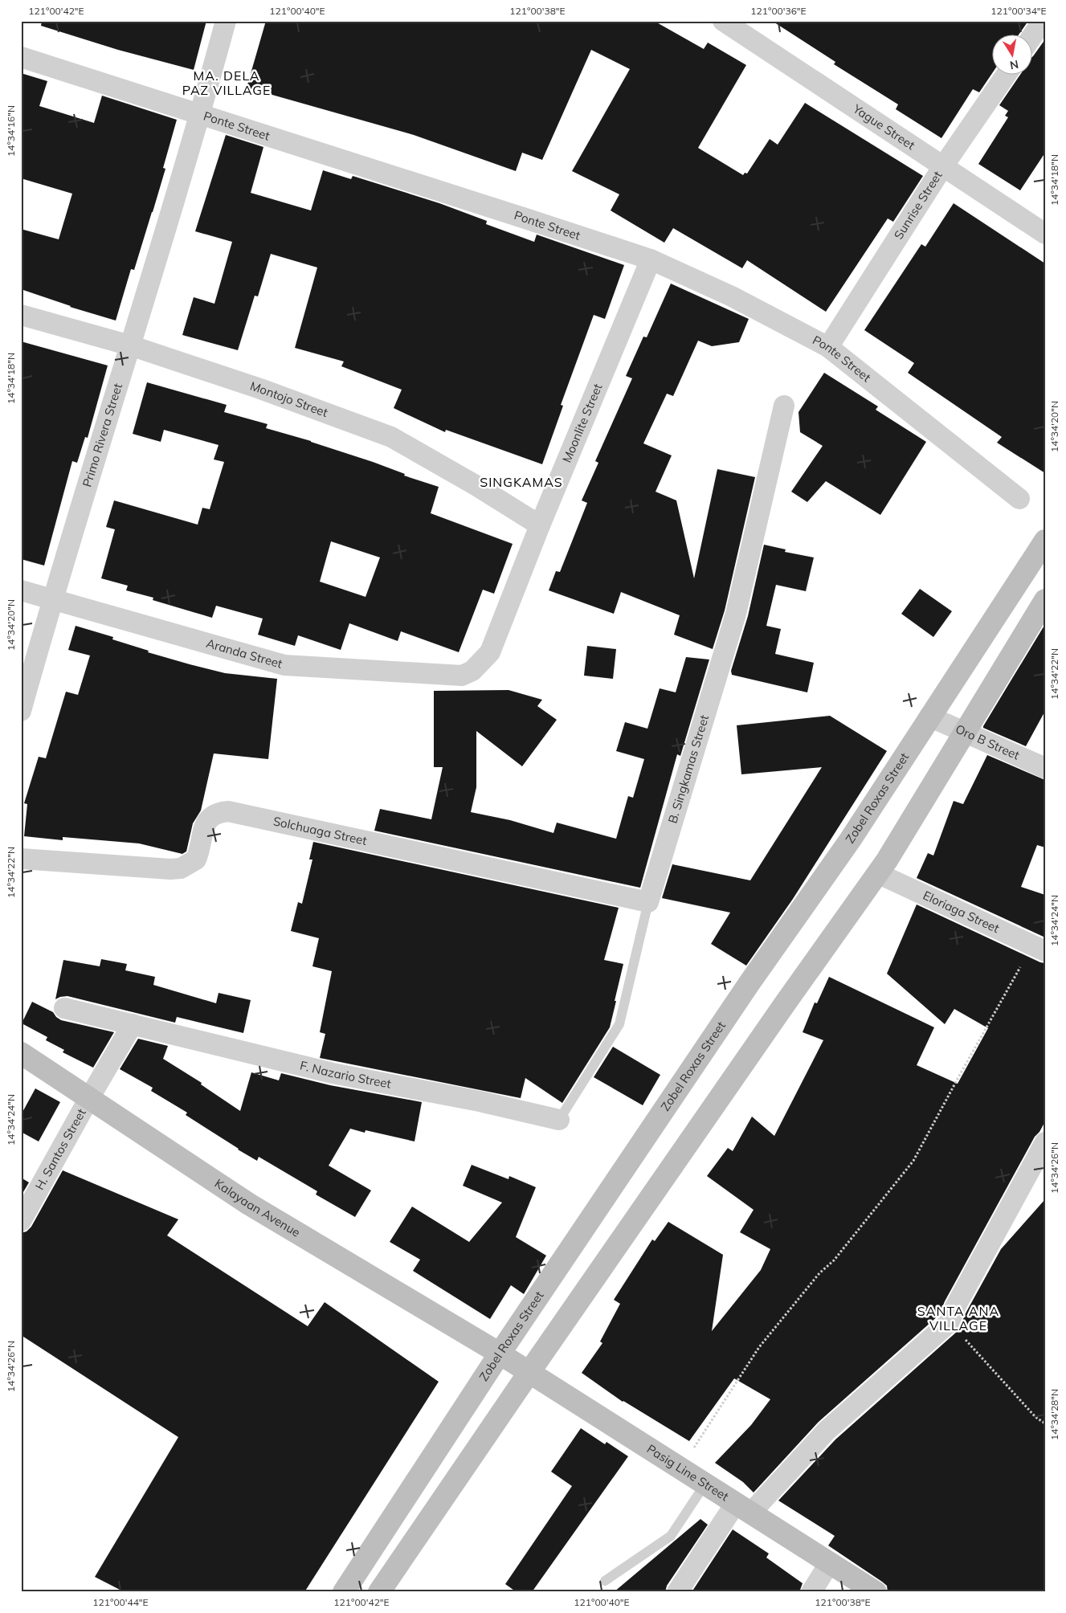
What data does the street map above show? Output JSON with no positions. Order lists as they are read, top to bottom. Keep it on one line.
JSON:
{"streets":{"main road":["Zobel Roxas Street","Kalayaan Avenue","Pasig Line Street"],"street":["Ponte Street","Yague Street","Sunrise Street","Montojo Street","Moonlite Street","Primo Rivera Street","Aranda Street","Oro B Street","B. Singkamas Street","Solchuaga Street","Eloriaga Street","F. Nazario Street","H. Santos Street"]},"crossings":[["Ponte Street","Sunrise Street"],["Ponte Street","Moonlite Street"],["Ponte Street","Primo Rivera Street"],["Yague Street","Sunrise Street"],["Montojo Street","Moonlite Street"],["Montojo Street","Primo Rivera Street"],["Moonlite Street","Aranda Street"],["Primo Rivera Street","Aranda Street"],["Oro B Street","Zobel Roxas Street"],["B. Singkamas Street","Solchuaga Street"],["B. Singkamas Street","F. Nazario Street"],["Zobel Roxas Street","Kalayaan Avenue"],["Zobel Roxas Street","Pasig Line Street"],["H. Santos Street","Kalayaan Avenue"],["Kalayaan Avenue","Pasig Line Street"]],"districts":["MA. DELA PAZ VILLAGE","SINGKAMAS","SANTA ANA VILLAGE"],"north":"bottom","coordinates":["121°00'42\"E","121°00'40\"E","121°00'38\"E","121°00'36\"E","121°00'34\"E","14°34'16\"N","14°34'18\"N","14°34'20\"N","14°34'22\"N","14°34'24\"N","14°34'26\"N","14°34'28\"N","121°00'44\"E"]}
